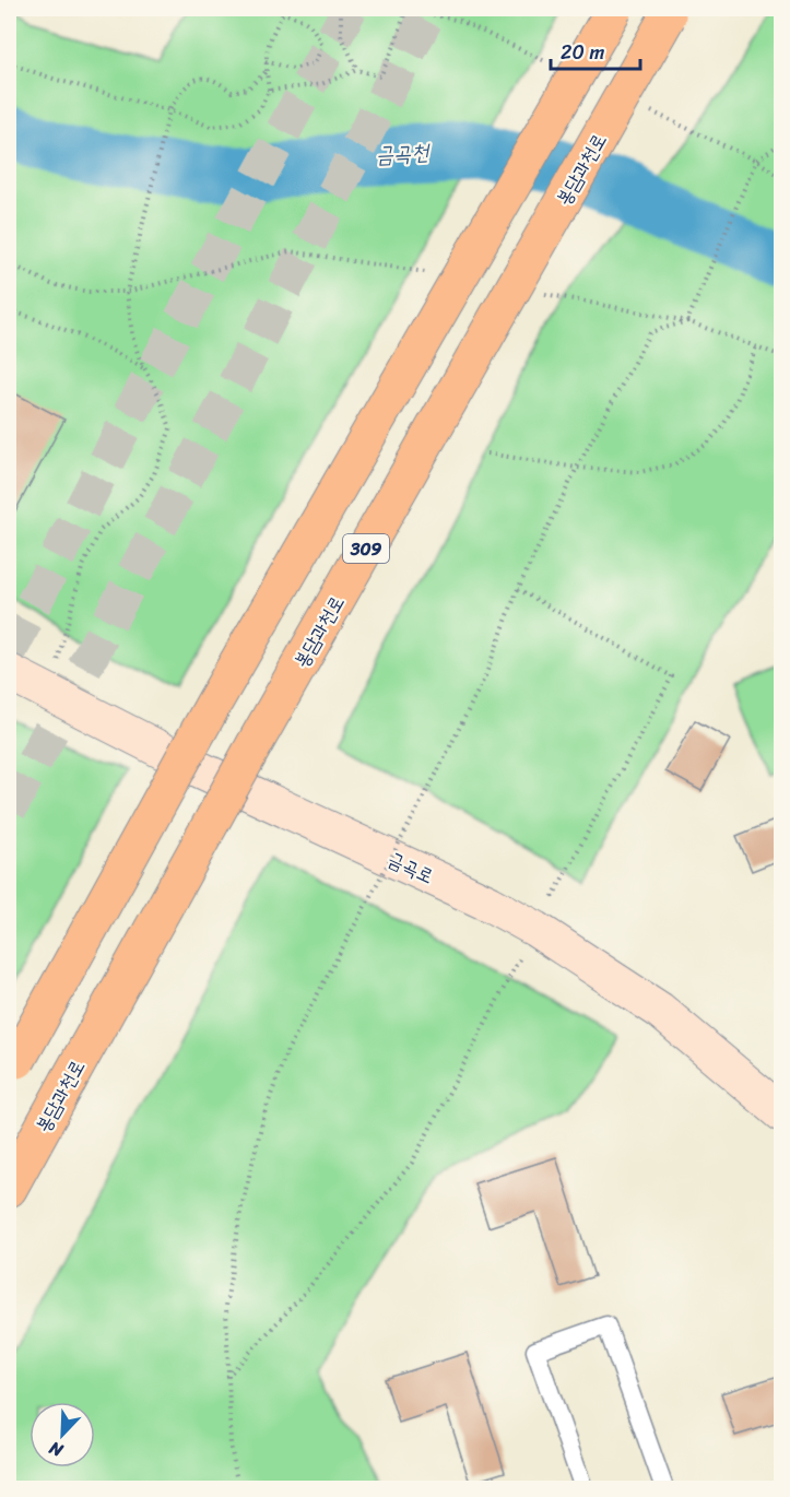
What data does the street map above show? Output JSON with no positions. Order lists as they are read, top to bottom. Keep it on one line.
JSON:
{"streets":{"highway":["봉담과천로","309"],"main road":["금곡로"]},"water":["금곡천"],"scale_bar":"20 m","north":"bottom left"}
